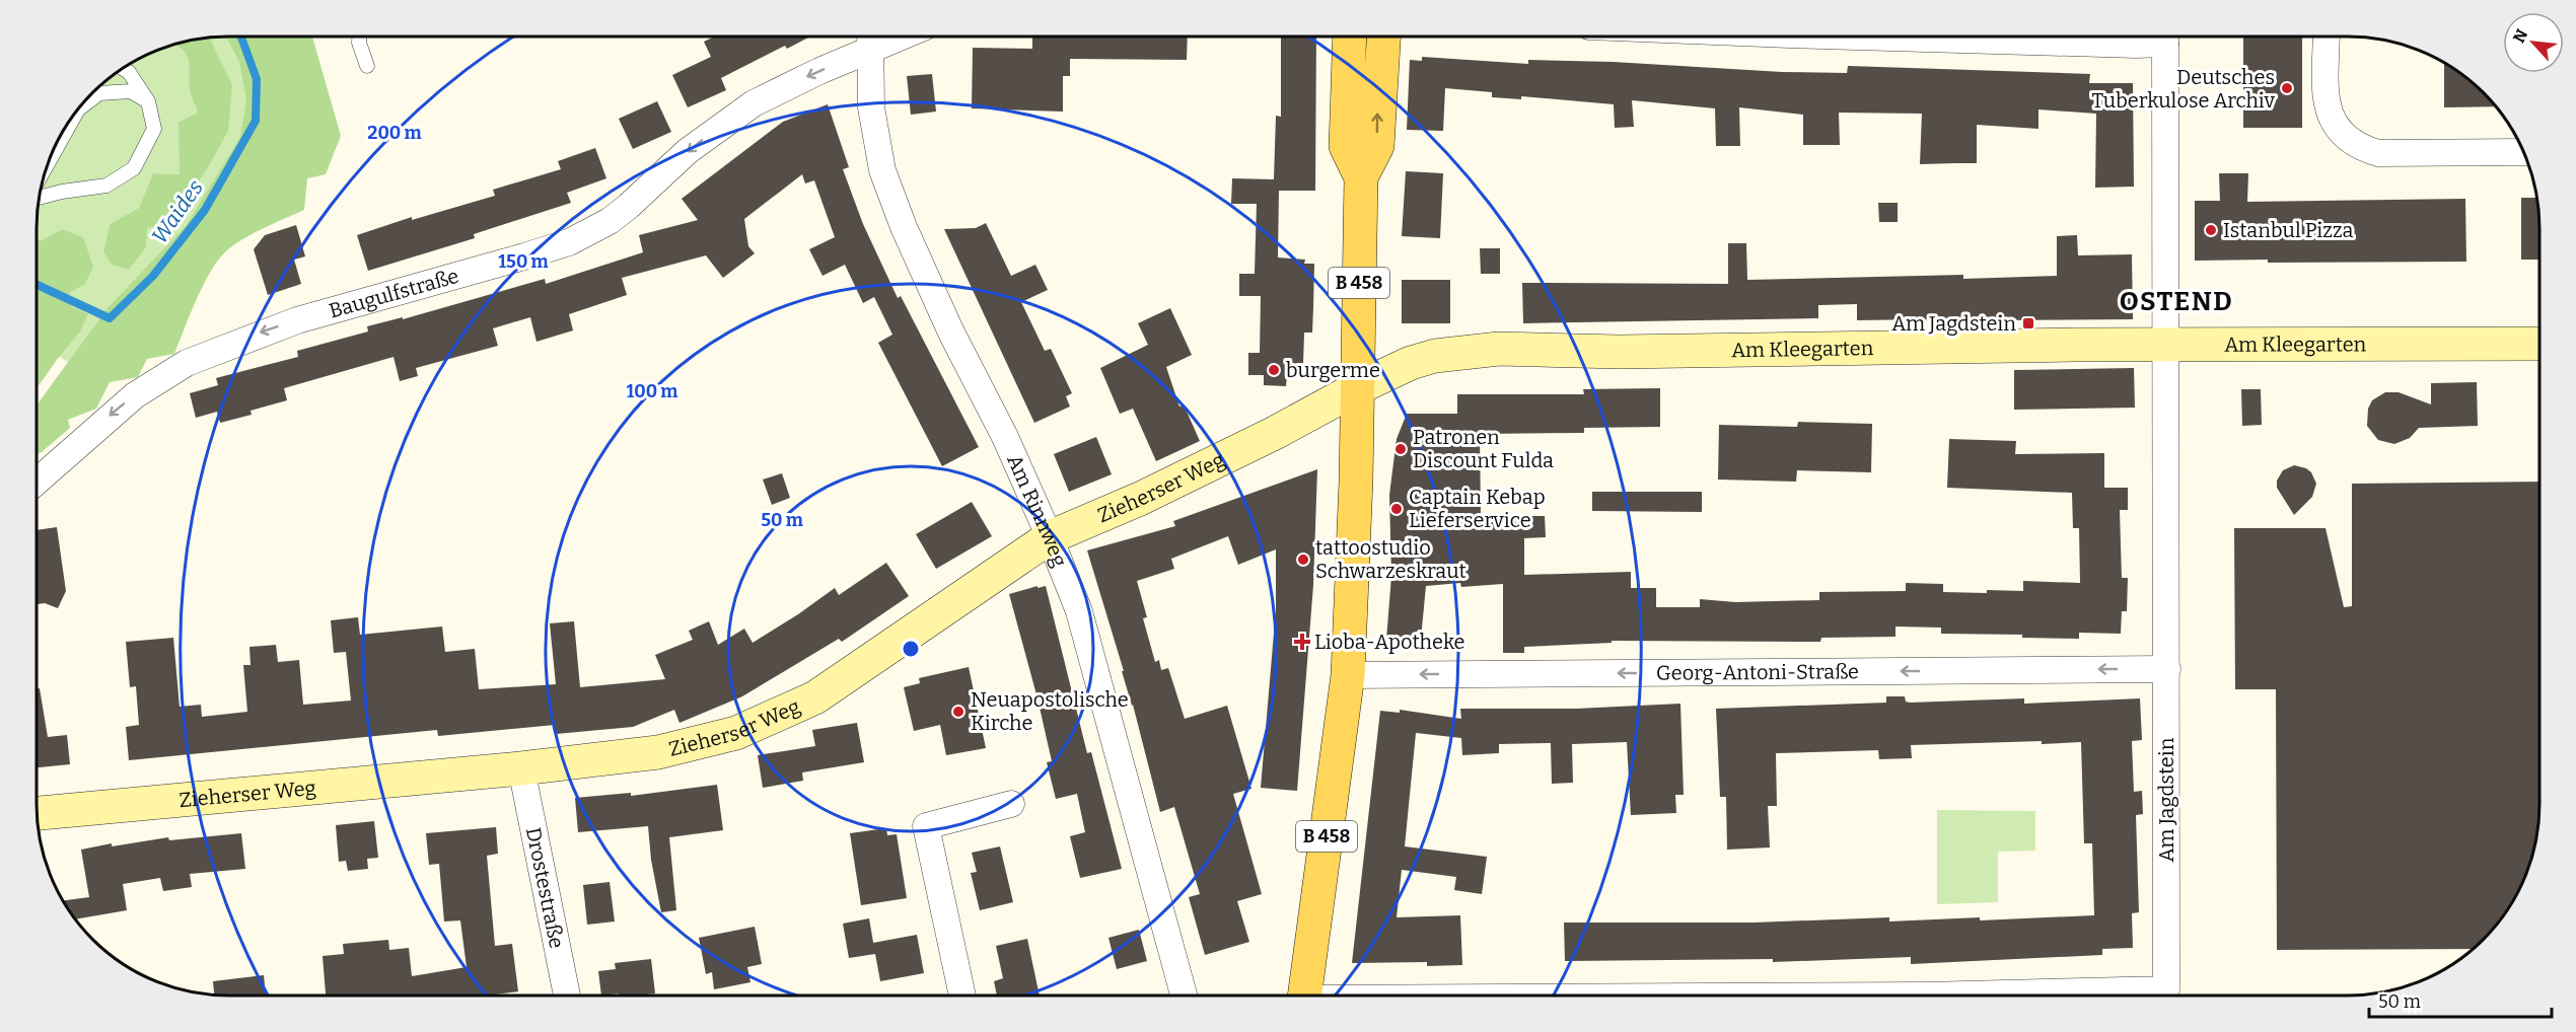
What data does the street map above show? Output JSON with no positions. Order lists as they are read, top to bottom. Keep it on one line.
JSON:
{"streets":{"main road":["B 458"],"street":["Baugulfstraße","Am Kleegarten","Zieherser Weg","Am Rinnweg","Georg-Antoni-Straße","Am Jagdstein","Drostestraße"]},"crossings":[["B 458","Am Kleegarten"],["B 458","Zieherser Weg"],["B 458","Georg-Antoni-Straße"],["Baugulfstraße","Am Rinnweg"],["Am Kleegarten","Zieherser Weg"],["Am Kleegarten","Am Jagdstein"],["Zieherser Weg","Am Rinnweg"],["Zieherser Weg","Drostestraße"],["Georg-Antoni-Straße","Am Jagdstein"]],"one_way":["Baugulfstraße","Georg-Antoni-Straße"],"districts":["OSTEND"],"water":["Waides"],"places":{"other":["Deutsches Tuberkulose Archiv","Istanbul Pizza","burgerme","Patronen Discount Fulda","Captain Kebap Lieferservice","tattoostudio Schwarzeskraut","Neuapostolische Kirche"],"transit":["Am Jagdstein"],"health":["Lioba-Apotheke"]},"scale_bar":"50 m","north":"top left","rings":["200 m","150 m","100 m","50 m"]}
